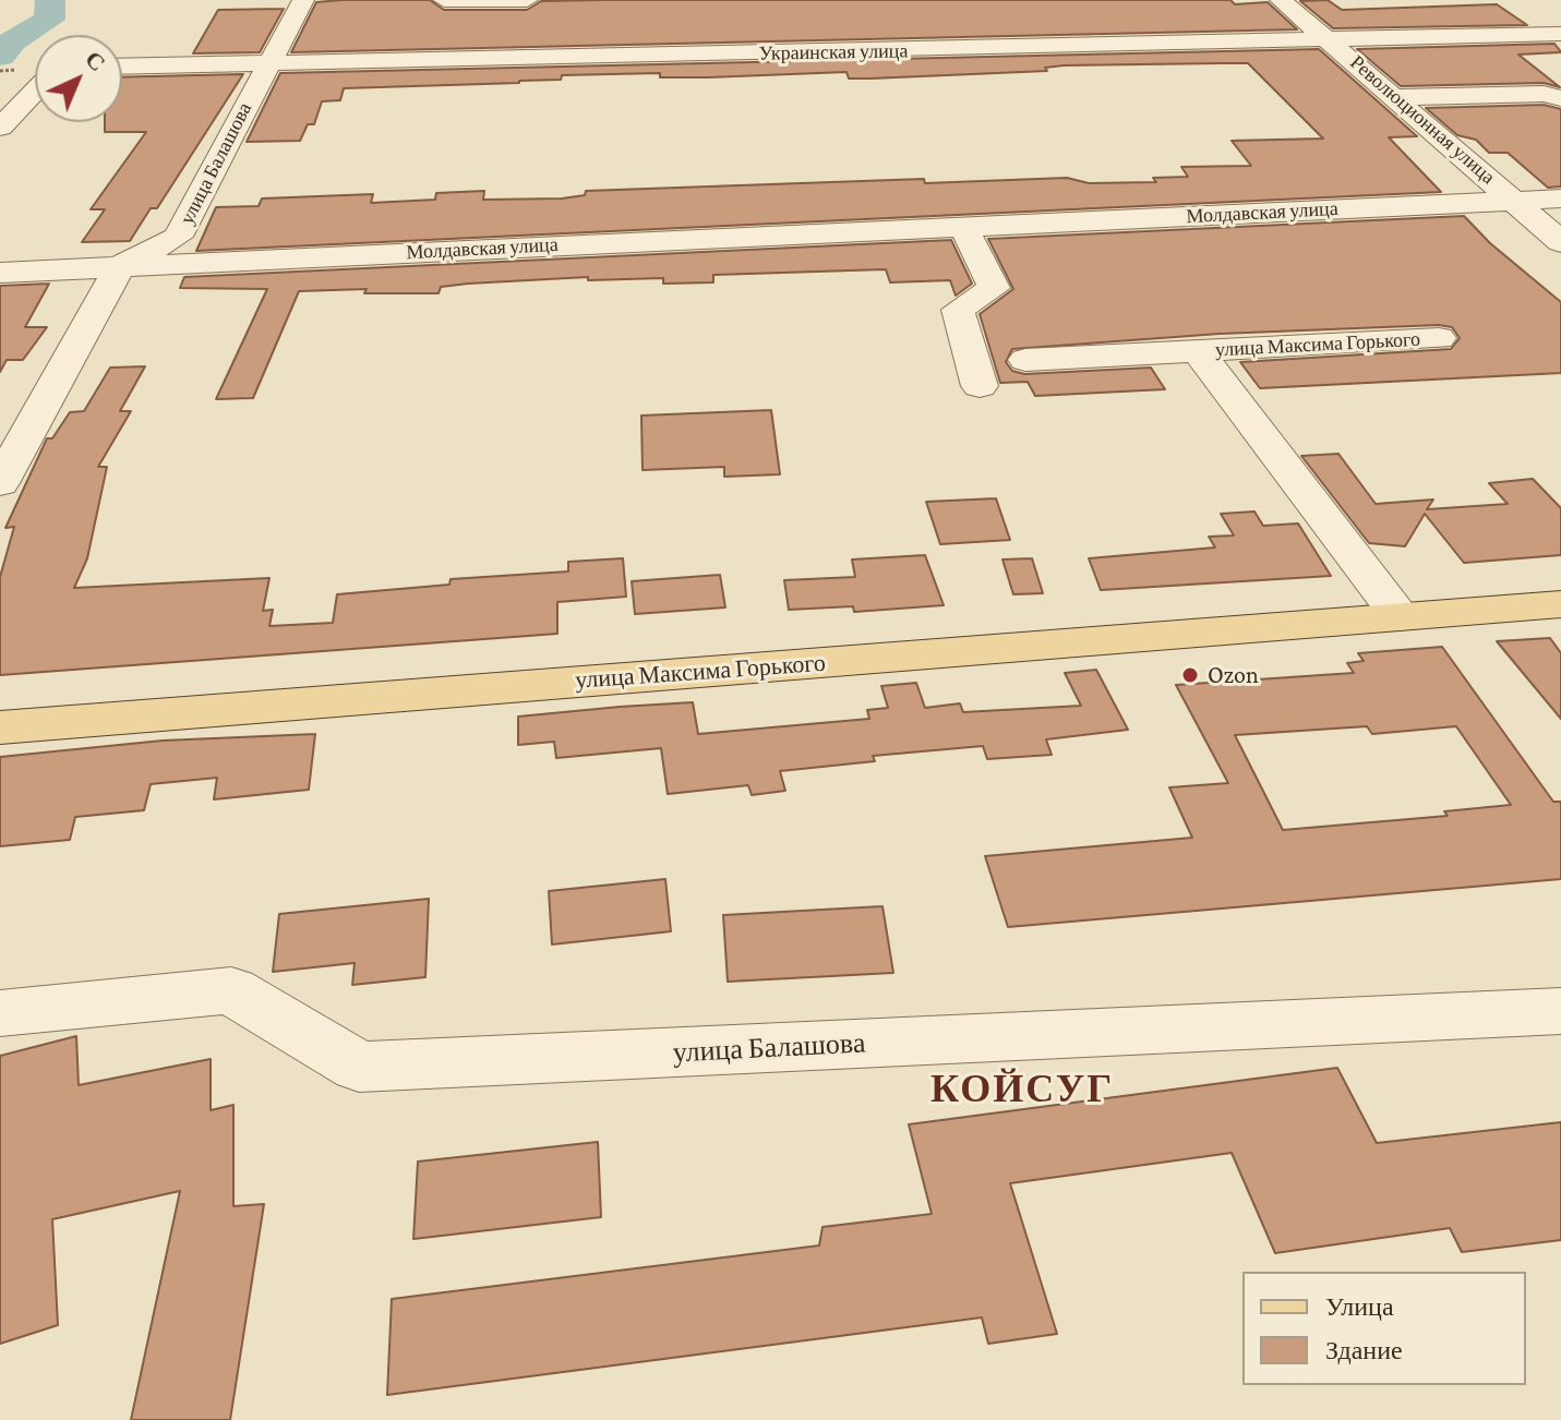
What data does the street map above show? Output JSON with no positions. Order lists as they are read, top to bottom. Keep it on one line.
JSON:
{"streets":{"main road":["улица Максима Горького"],"street":["Украинская улица","Революционная улица","улица Балашова","Молдавская улица"]},"crossings":[["Украинская улица","Революционная улица"],["Украинская улица","улица Балашова"],["Революционная улица","Молдавская улица"],["улица Балашова","Молдавская улица"]],"districts":["КОЙСУГ"],"places":["Ozon"],"legend":["Улица","Здание"],"north":"top right"}
